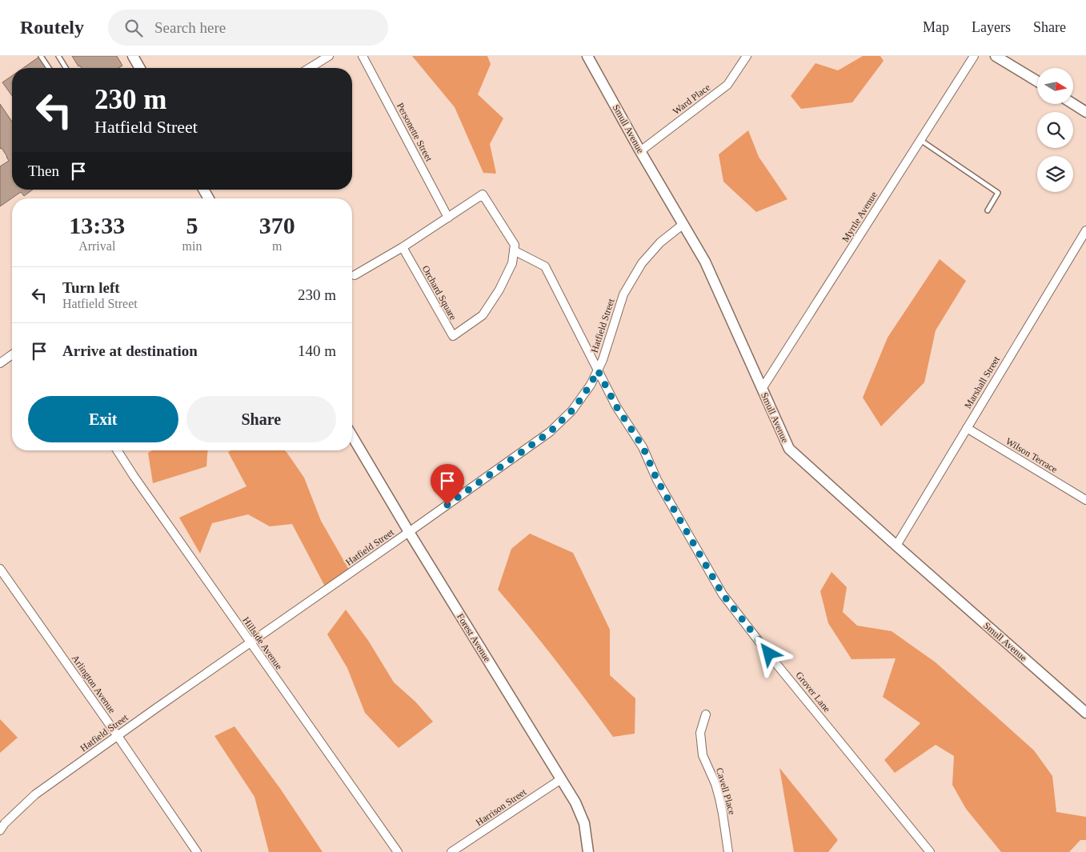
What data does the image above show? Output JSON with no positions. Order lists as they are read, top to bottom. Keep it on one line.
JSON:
{"streets":{"street":["Ward Place","Smull Avenue","Personette Street","Myrtle Avenue","Orchard Square","Hatfield Street","Marshall Street","Wilson Terrace","Forest Avenue","Hillside Avenue","Arlington Avenue","Grover Lane","Cavell Place","Harrison Street"]},"crossings":[["Ward Place","Smull Avenue"],["Smull Avenue","Myrtle Avenue"],["Smull Avenue","Hatfield Street"],["Smull Avenue","Marshall Street"],["Hatfield Street","Forest Avenue"],["Hatfield Street","Hillside Avenue"],["Hatfield Street","Arlington Avenue"],["Hatfield Street","Grover Lane"],["Marshall Street","Wilson Terrace"],["Forest Avenue","Harrison Street"]],"north":"right","page":{"header":"Routely","search":"Search here","nav":["Map","Layers","Share"],"turn":["230 m","Hatfield Street"],"then":"Then","eta":["13:33","Arrival","5","min","370","m"],"list":[{"name":"Turn left","note":"Hatfield Street","value":"230 m"},{"name":"Arrive at destination","value":"140 m"}],"buttons":["Exit","Share"]}}
